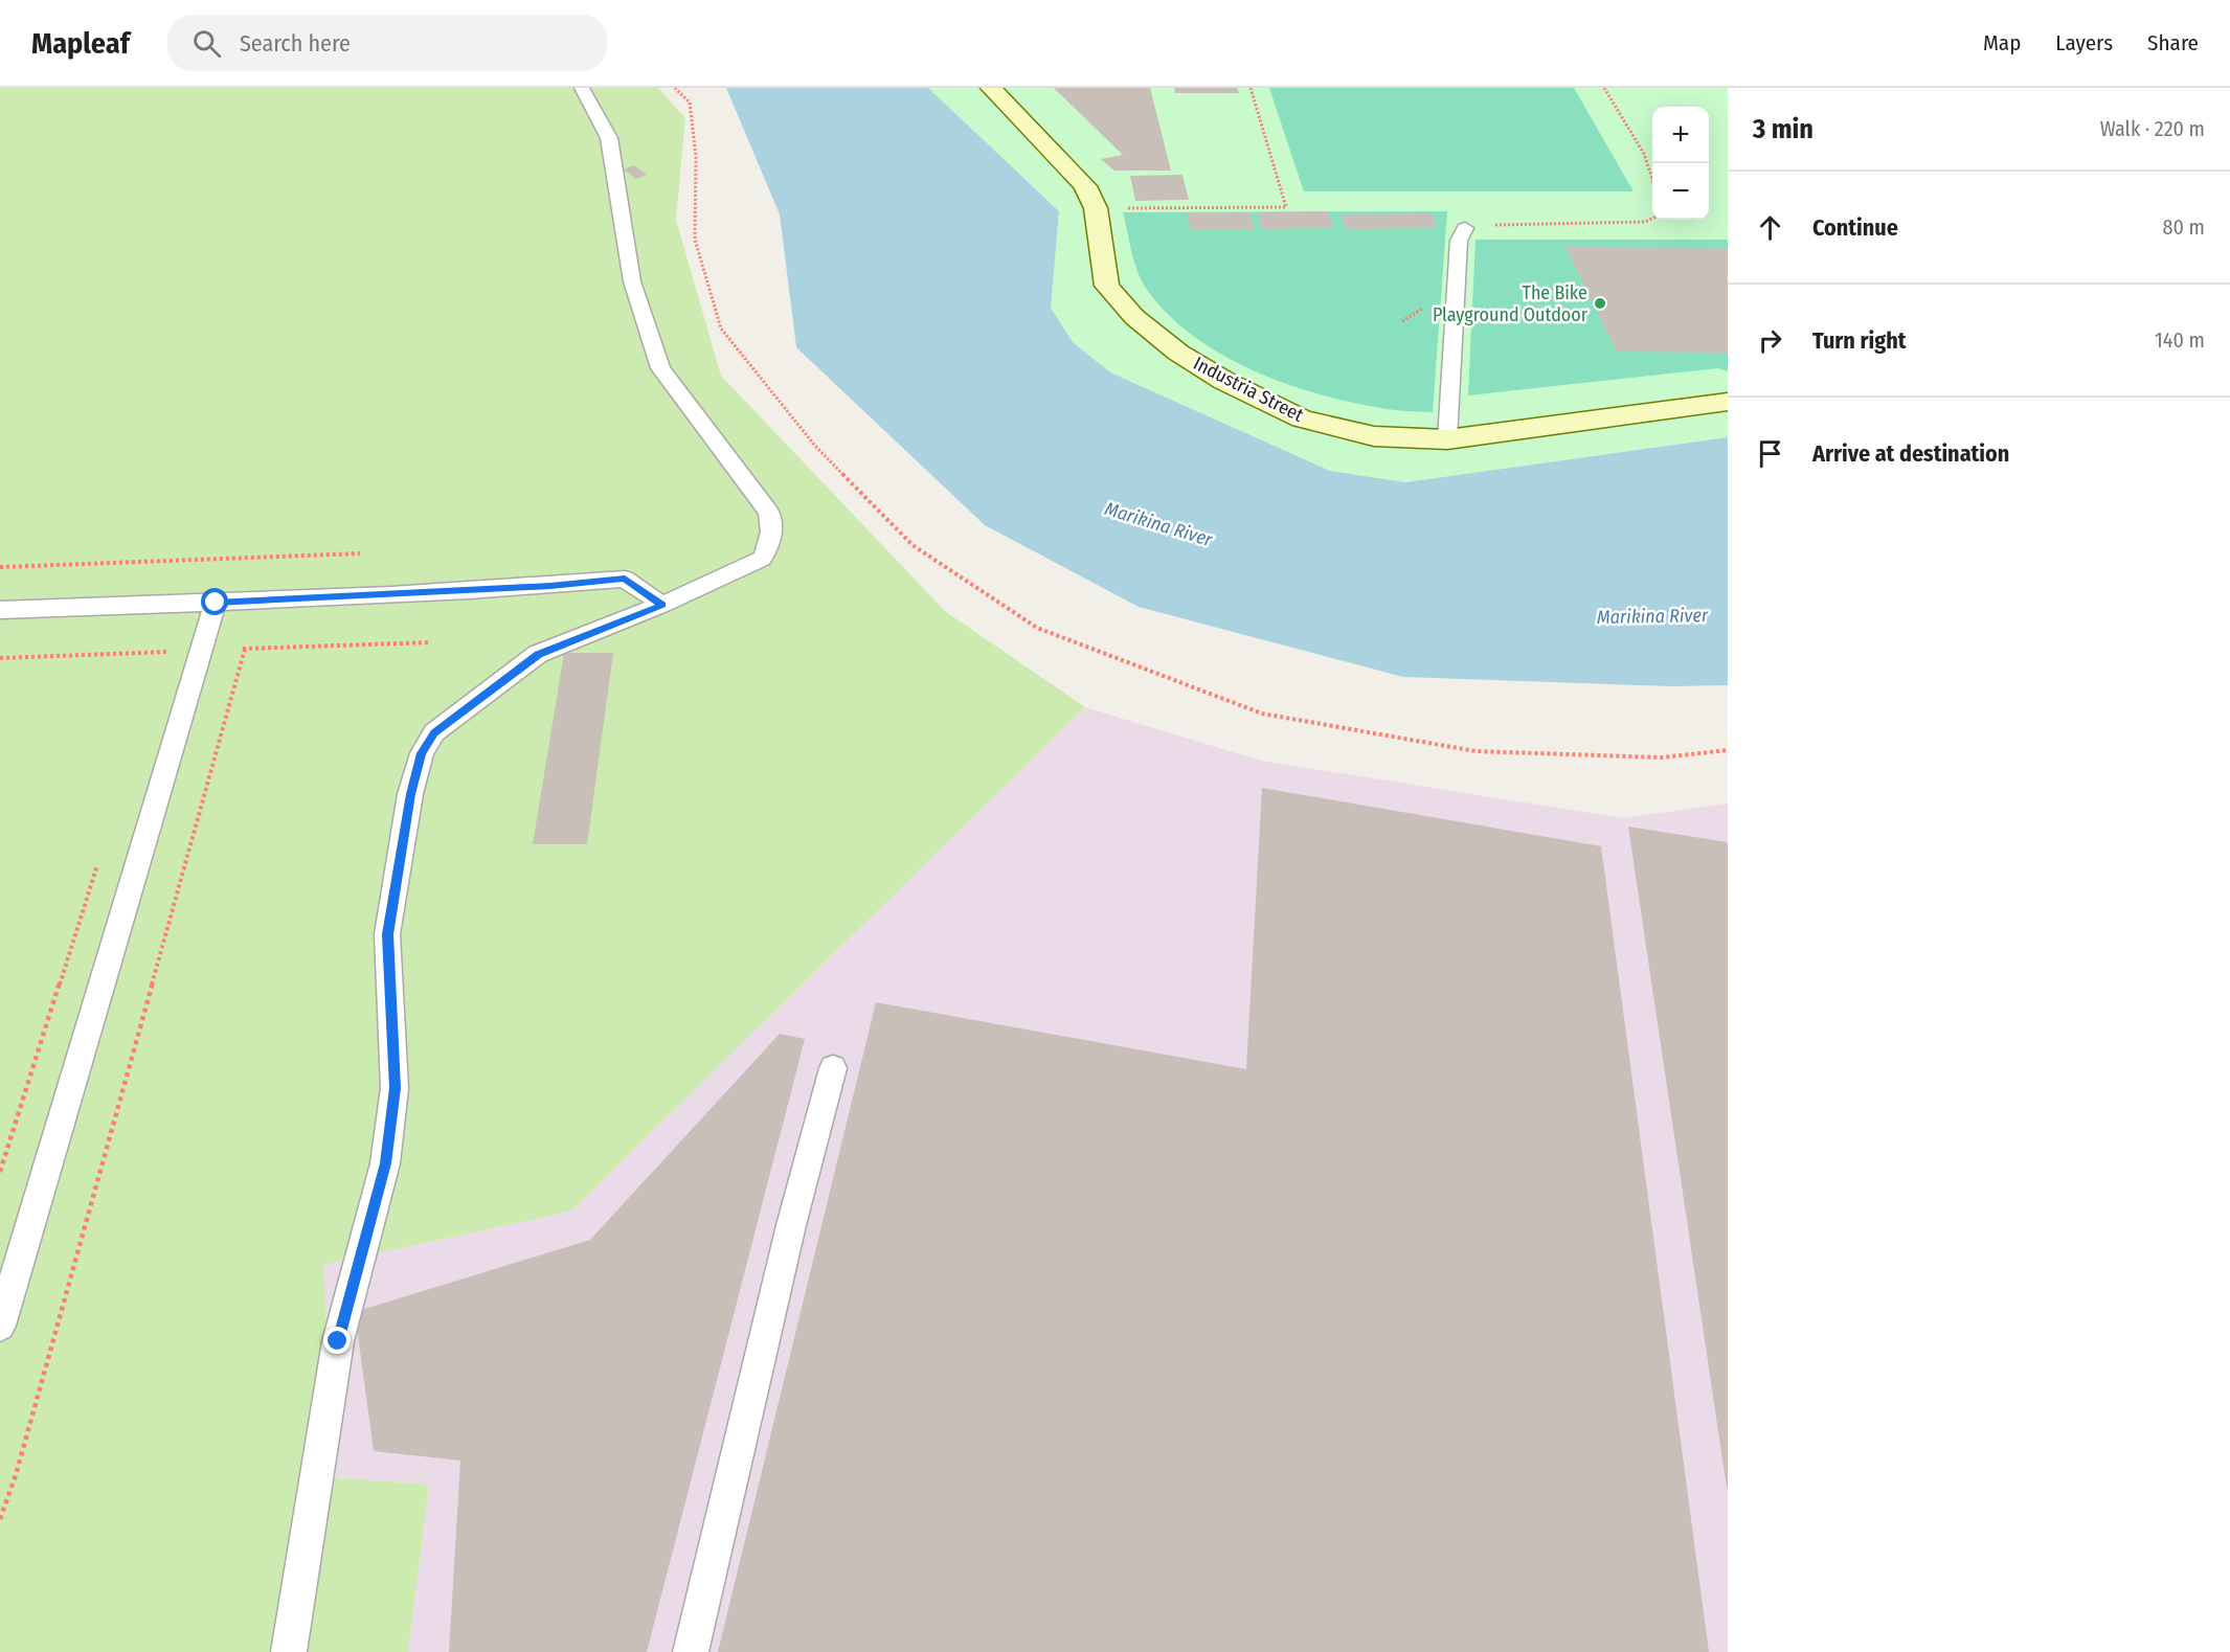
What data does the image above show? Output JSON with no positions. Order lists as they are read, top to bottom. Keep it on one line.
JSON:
{"streets":{"street":["Industria Street"]},"water":["Marikina River"],"places":["The Bike Playground Outdoor"],"page":{"header":"Mapleaf","search":"Search here","nav":["Map","Layers","Share"],"heading":["3 min","Walk · 220 m"],"map_buttons":["+","−"],"list":[["Continue","80 m"],["Turn right","140 m"],"Arrive at destination"]}}
